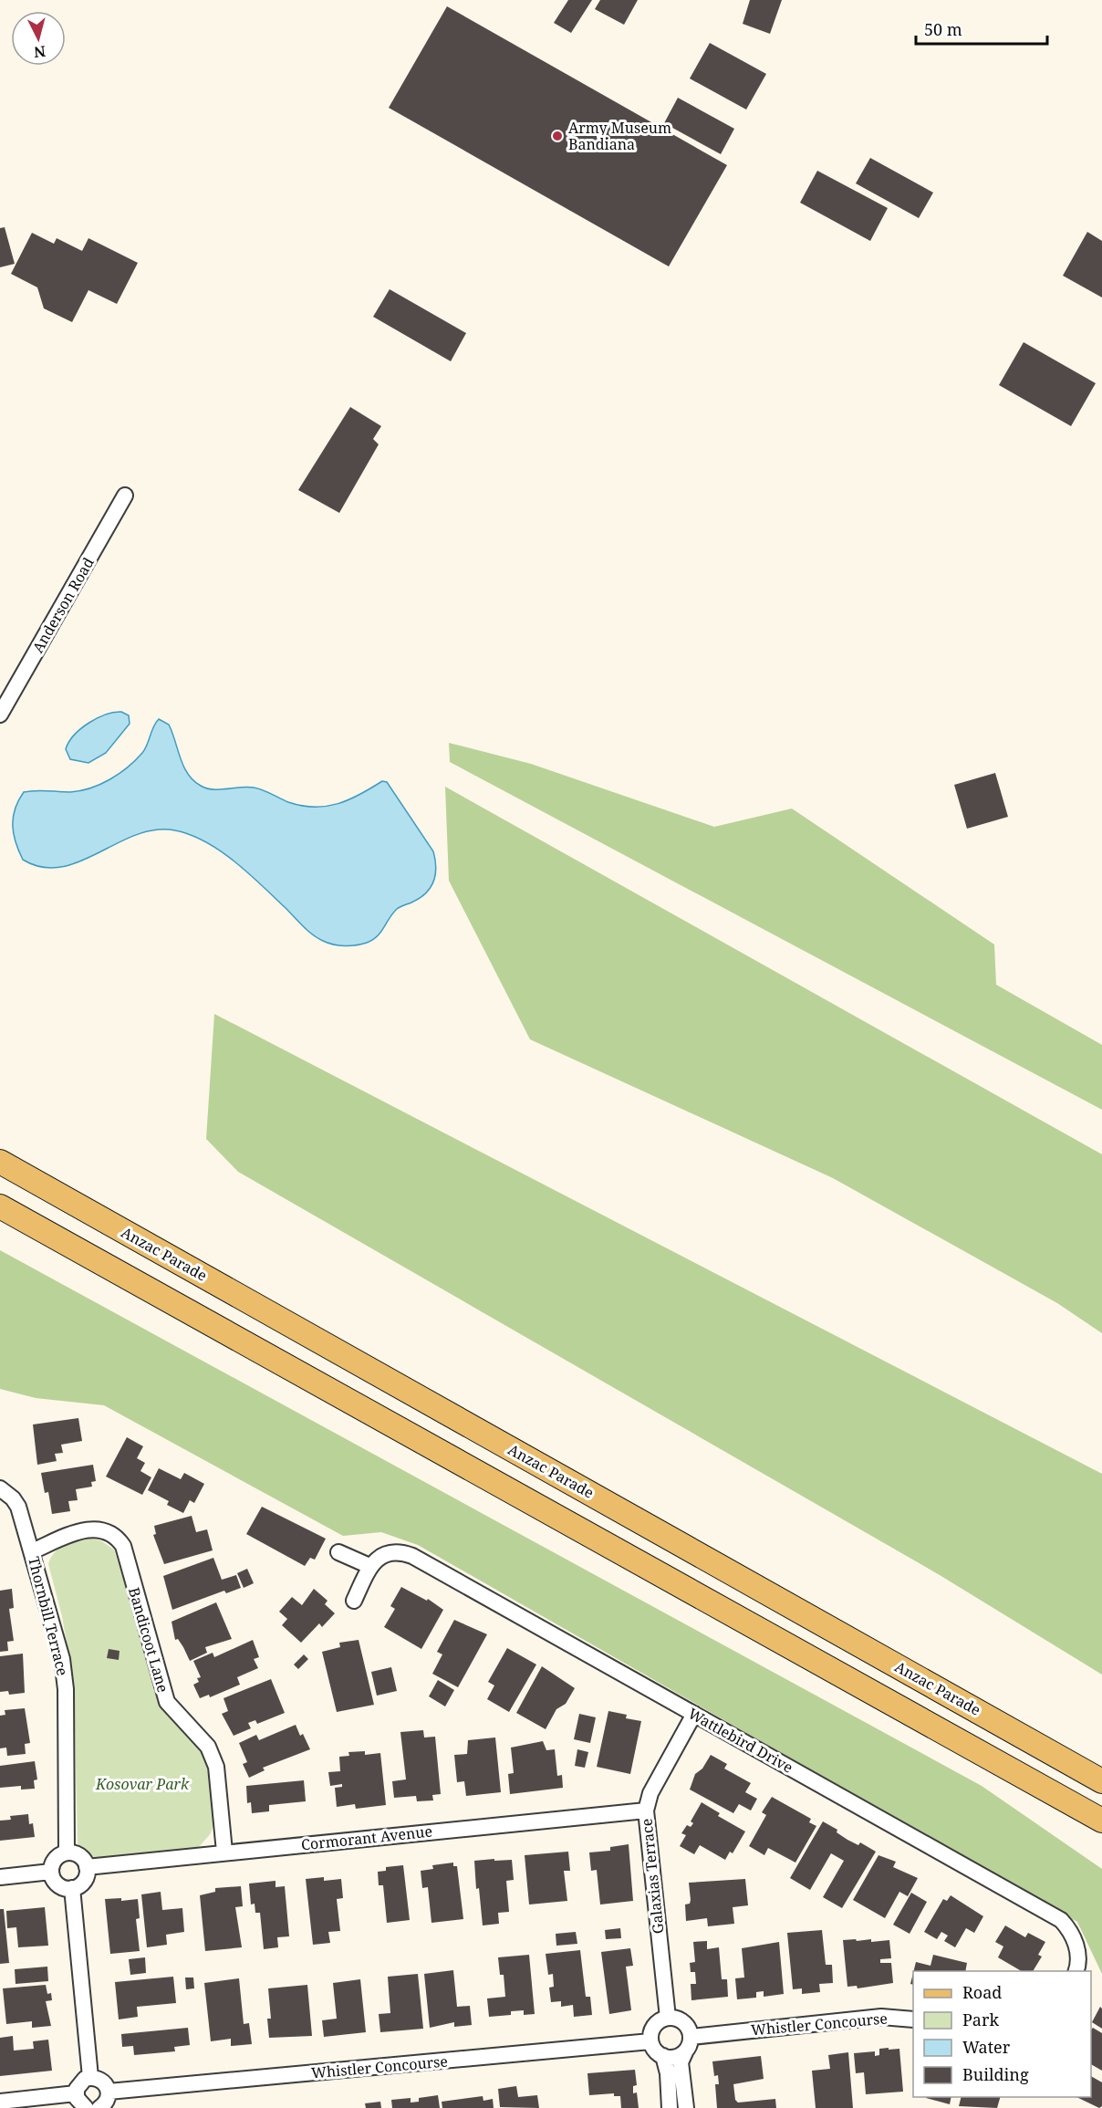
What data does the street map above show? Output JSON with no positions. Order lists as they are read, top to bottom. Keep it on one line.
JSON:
{"streets":{"main road":["Anzac Parade"],"street":["Anderson Road","Thornbill Terrace","Bandicoot Lane","Wattlebird Drive","Cormorant Avenue","Galaxias Terrace","Whistler Concourse"]},"crossings":[["Thornbill Terrace","Bandicoot Lane"],["Thornbill Terrace","Cormorant Avenue"],["Bandicoot Lane","Cormorant Avenue"],["Wattlebird Drive","Galaxias Terrace"],["Cormorant Avenue","Galaxias Terrace"],["Galaxias Terrace","Whistler Concourse"]],"parks":["Kosovar Park"],"places":["Army Museum Bandiana"],"legend":["Road","Park","Water","Building"],"scale_bar":"50 m","north":"bottom"}
